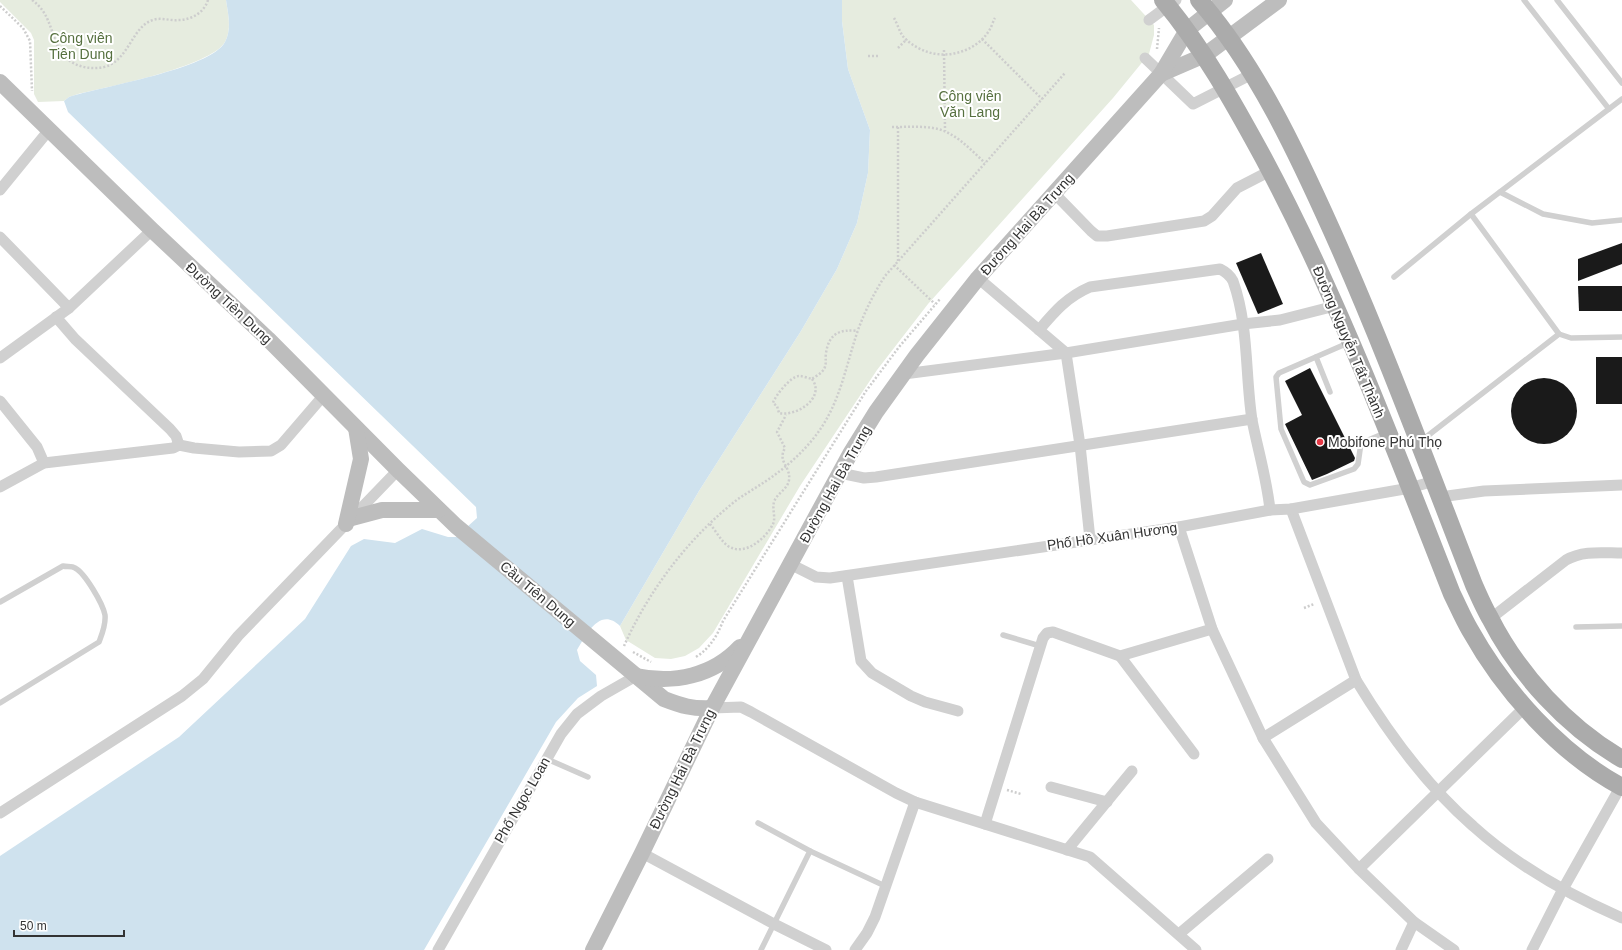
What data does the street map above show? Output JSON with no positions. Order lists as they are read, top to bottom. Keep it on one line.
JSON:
{"streets":{"main road":["Đường Nguyễn Tất Thành"],"street":["Đường Hai Bà Trưng","Đường Tiên Dung","Phố Hồ Xuân Hương","Cầu Tiên Dung","Phố Ngọc Loan"]},"crossings":[["Đường Hai Bà Trưng","Đường Nguyễn Tất Thành"],["Đường Hai Bà Trưng","Phố Hồ Xuân Hương"],["Đường Tiên Dung","Cầu Tiên Dung"],["Đường Nguyễn Tất Thành","Phố Hồ Xuân Hương"],["Cầu Tiên Dung","Phố Ngọc Loan"]],"parks":["Công viên Tiên Dung","Công viên Văn Lang"],"places":["Mobifone Phú Thọ"],"scale_bar":"50 m"}
